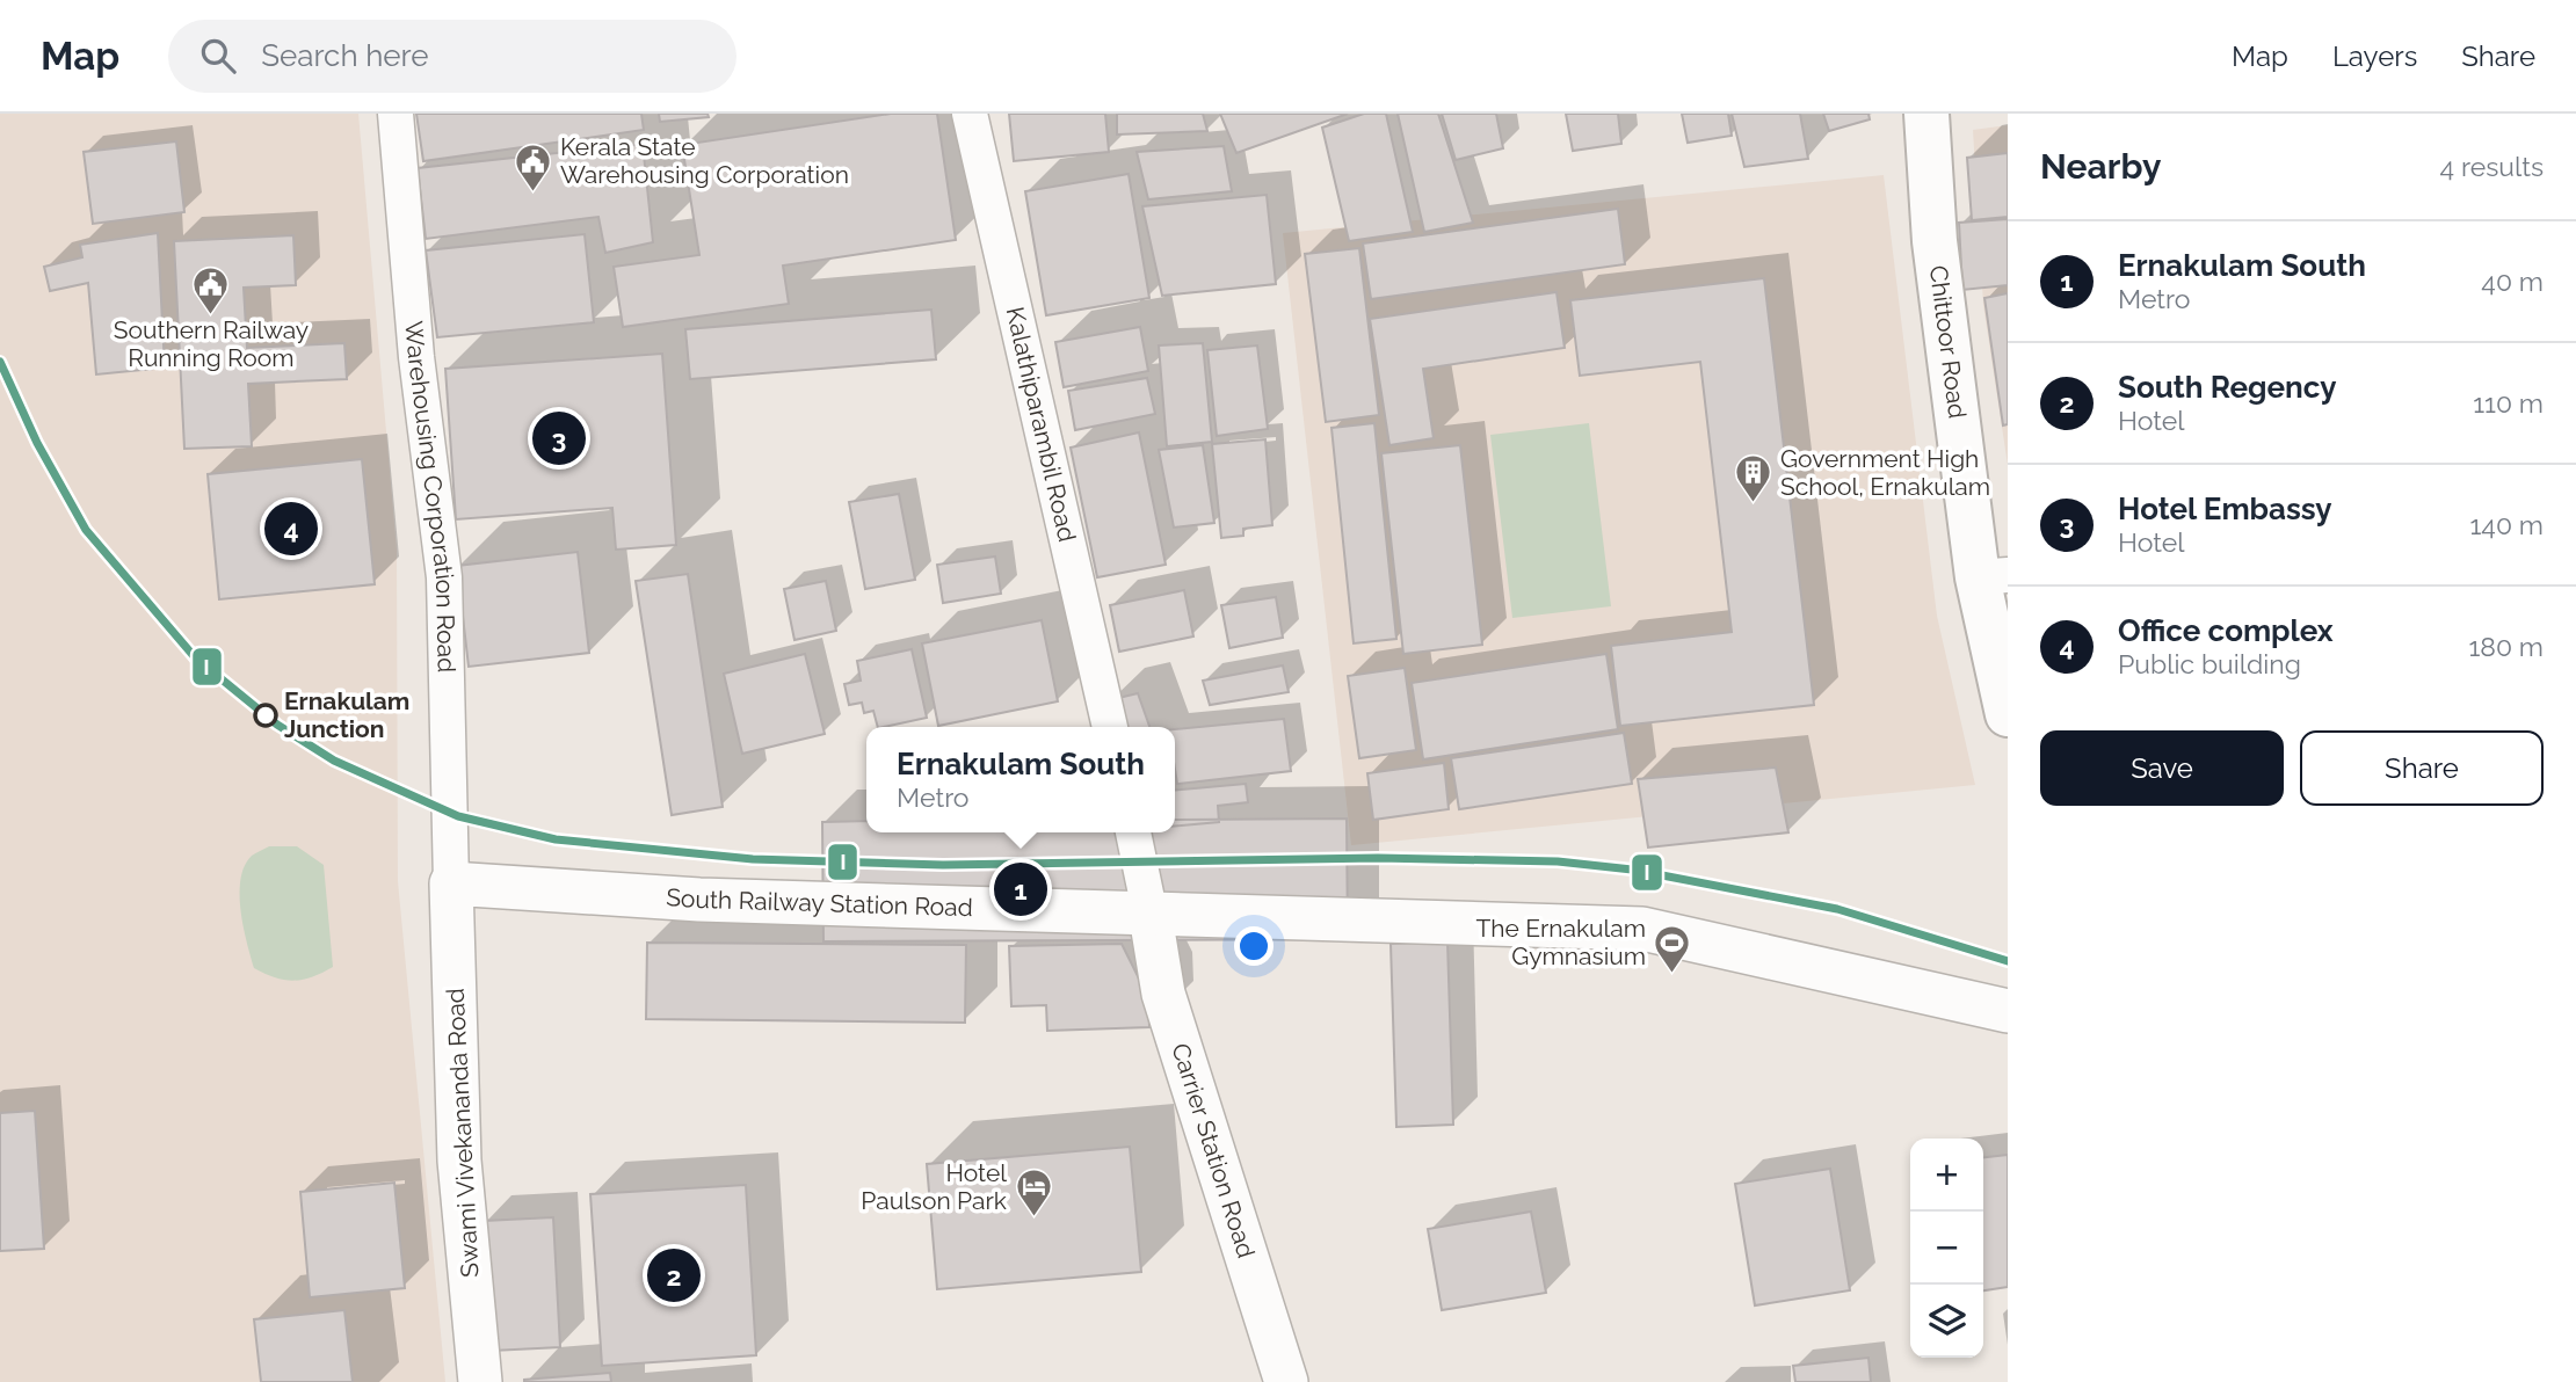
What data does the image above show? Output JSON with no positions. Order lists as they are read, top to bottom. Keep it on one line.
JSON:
{"streets":{"main road":["Chittoor Road"],"street":["Kalathiparambil Road","Warehousing Corporation Road","South Railway Station Road","Swami Vivekananda Road","Carrier Station Road"]},"crossings":[["Warehousing Corporation Road","South Railway Station Road"],["Warehousing Corporation Road","Swami Vivekananda Road"],["South Railway Station Road","Swami Vivekananda Road"],["South Railway Station Road","Carrier Station Road"]],"places":{"public building":["Kerala State Warehousing Corporation","Southern Railway Running Room"],"building":["Government High School, Ernakulam"],"other":["Ernakulam Junction"],"sports":["The Ernakulam Gymnasium"],"hotel":["Hotel Paulson Park"]},"lines":["transit line I"],"page":{"header":"Map","search":"Search here","nav":["Map","Layers","Share"],"heading":["Nearby","4 results"],"list":[{"mark":"1","name":"Ernakulam South","note":"Metro","value":"40 m"},{"mark":"2","name":"South Regency","note":"Hotel","value":"110 m"},{"mark":"3","name":"Hotel Embassy","note":"Hotel","value":"140 m"},{"mark":"4","name":"Office complex","note":"Public building","value":"180 m"}],"pins":["3","4","1","2"],"buttons":["Save","Share"],"popup":["Ernakulam South","Metro"],"map_buttons":["+","−"]}}
